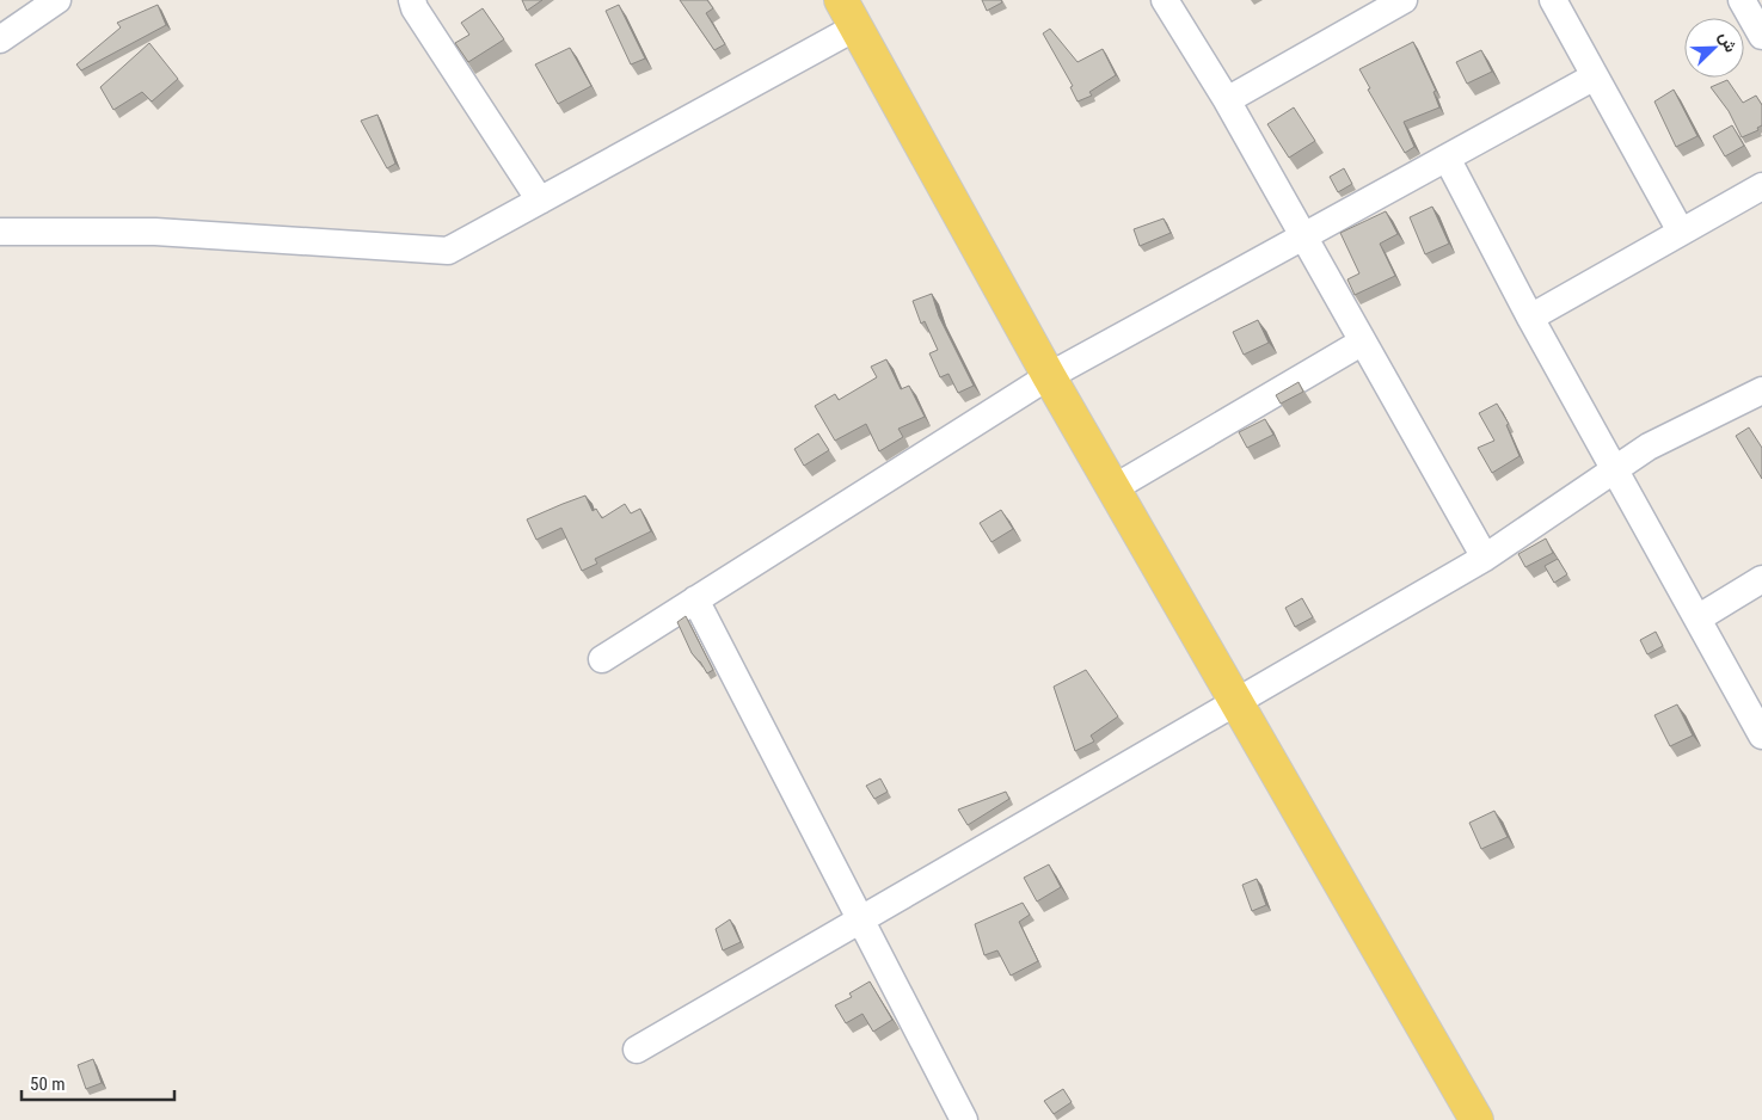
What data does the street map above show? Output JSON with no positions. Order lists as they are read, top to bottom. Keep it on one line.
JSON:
{"scale_bar":"50 m","north":"top right"}
